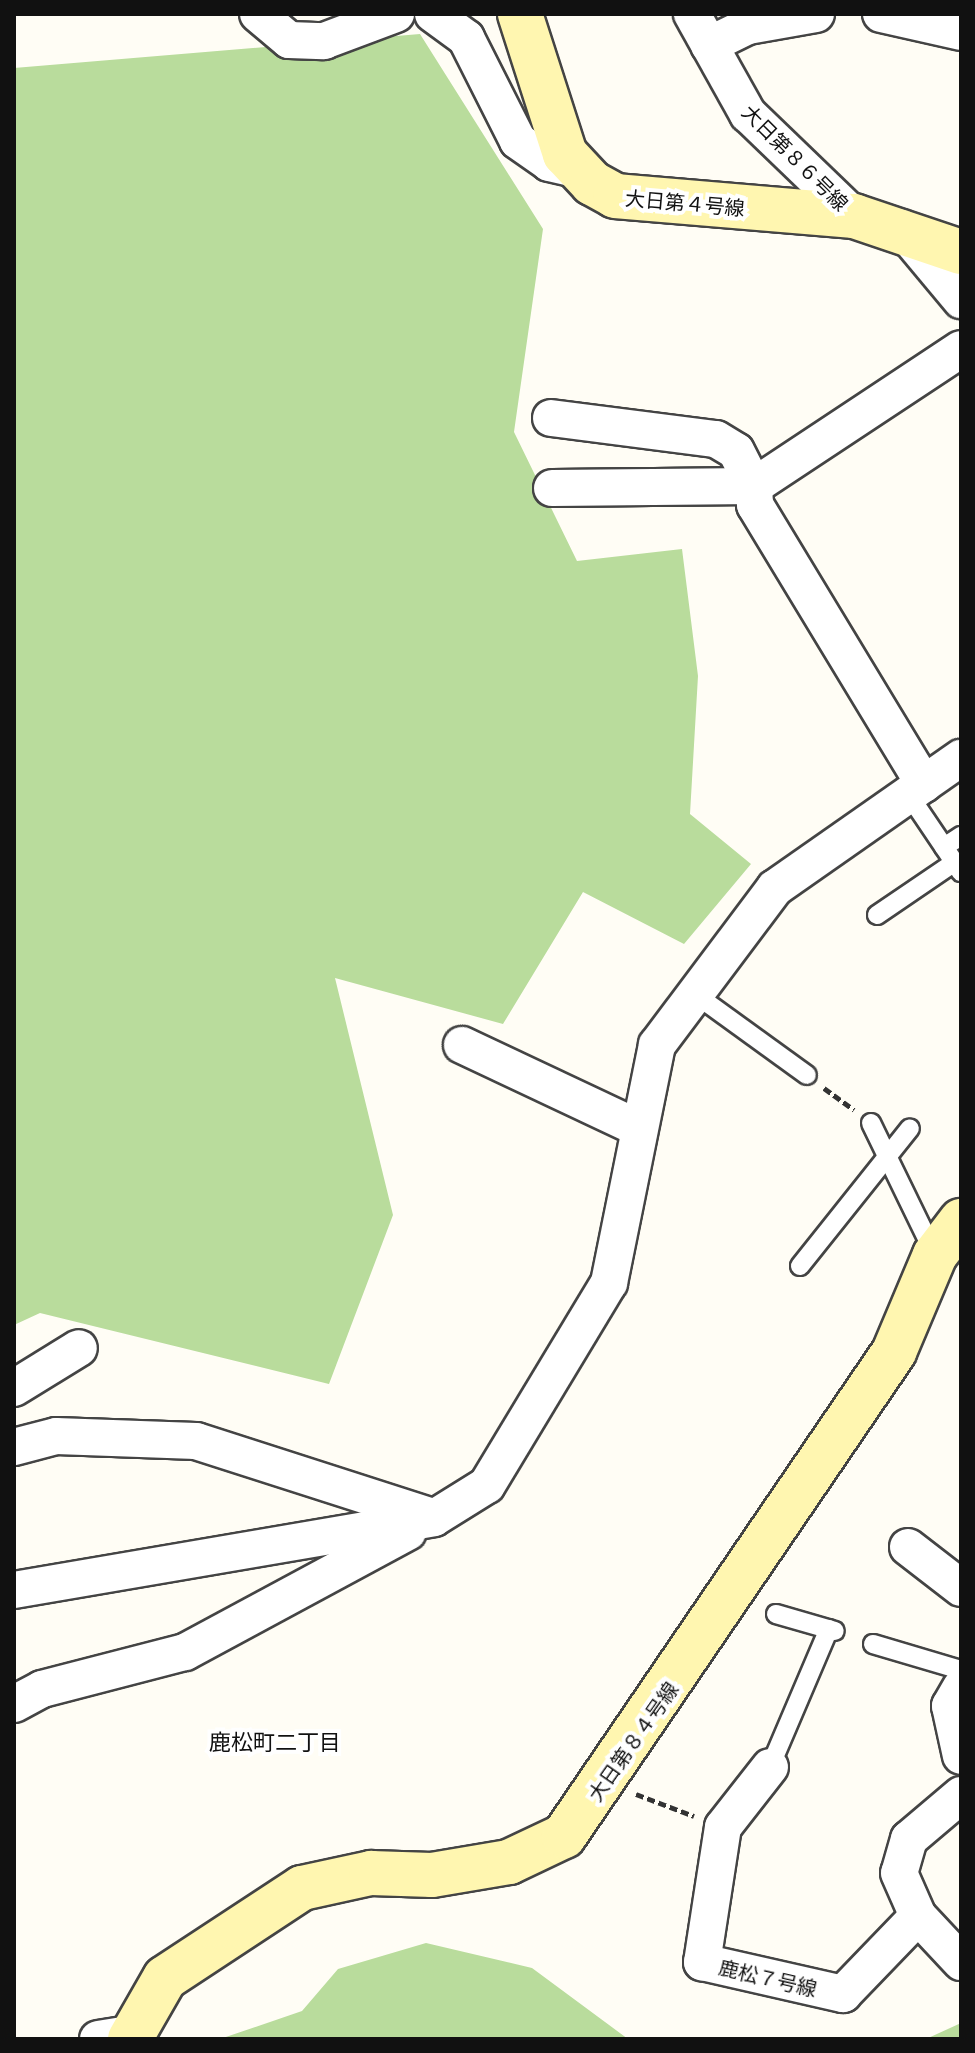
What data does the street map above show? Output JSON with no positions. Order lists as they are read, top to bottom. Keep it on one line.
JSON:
{"streets":{"street":["大日第８６号線","大日第４号線","大日第８４号線","鹿松７号線"]},"crossings":[["大日第８６号線","大日第４号線"]],"districts":["鹿松町二丁目"]}
